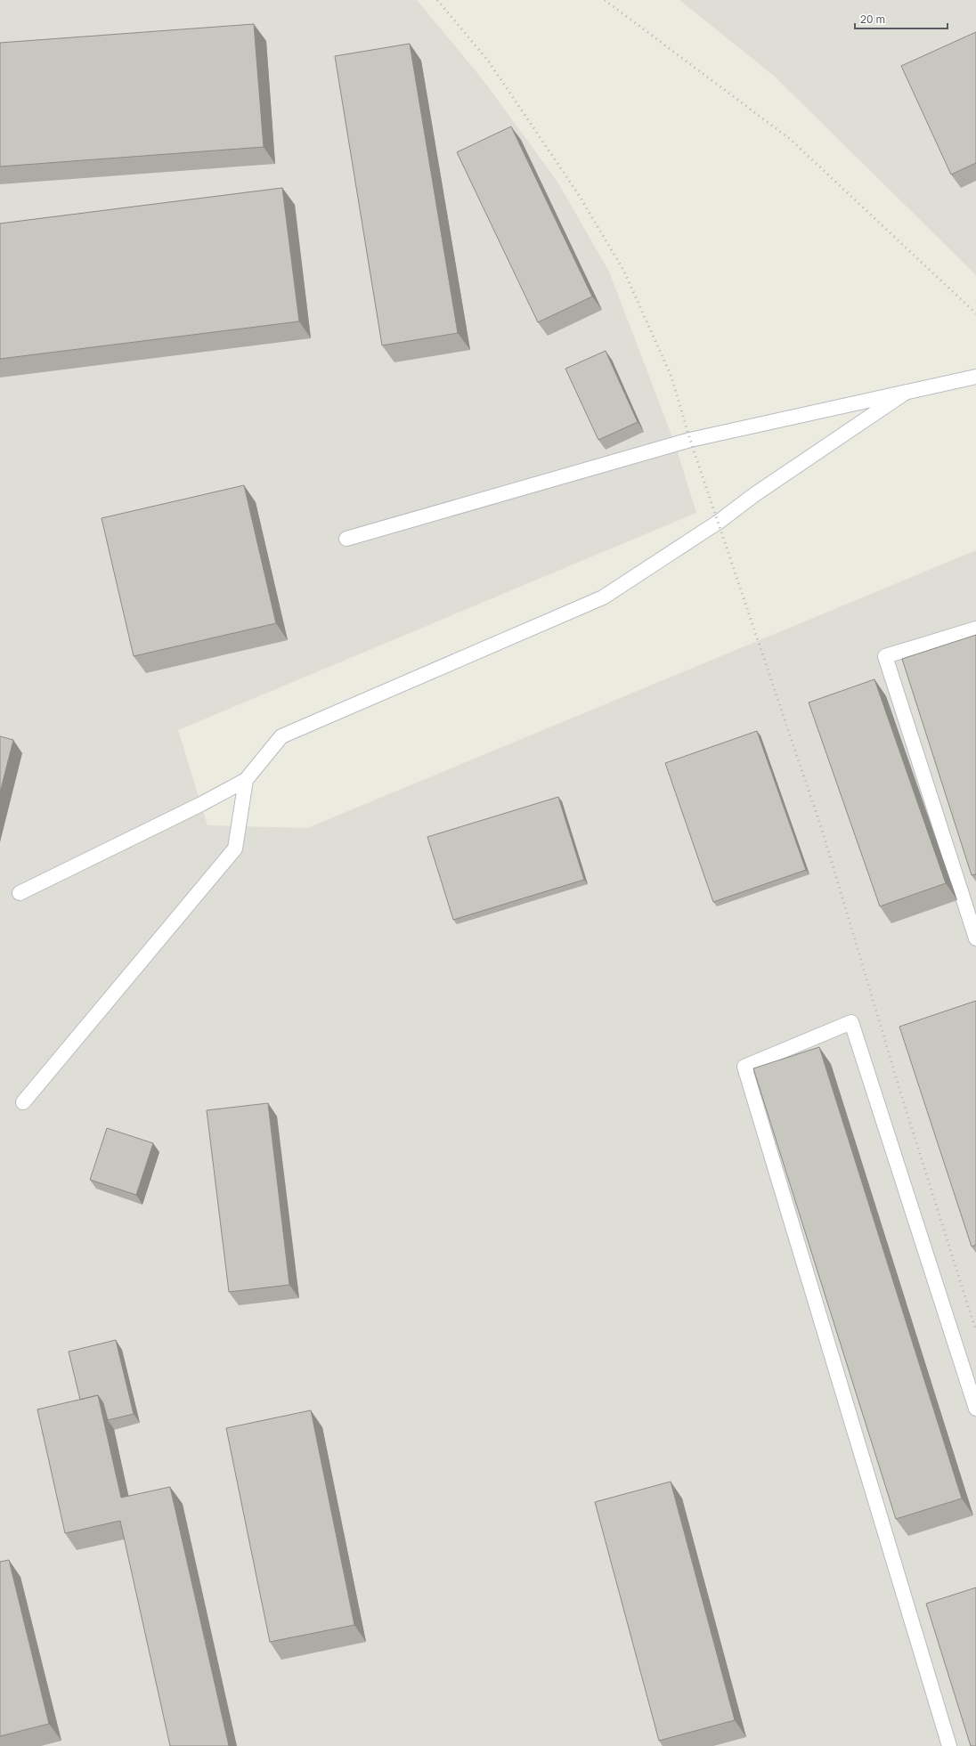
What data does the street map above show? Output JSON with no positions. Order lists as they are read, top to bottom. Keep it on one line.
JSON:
{"scale_bar":"20 m"}
